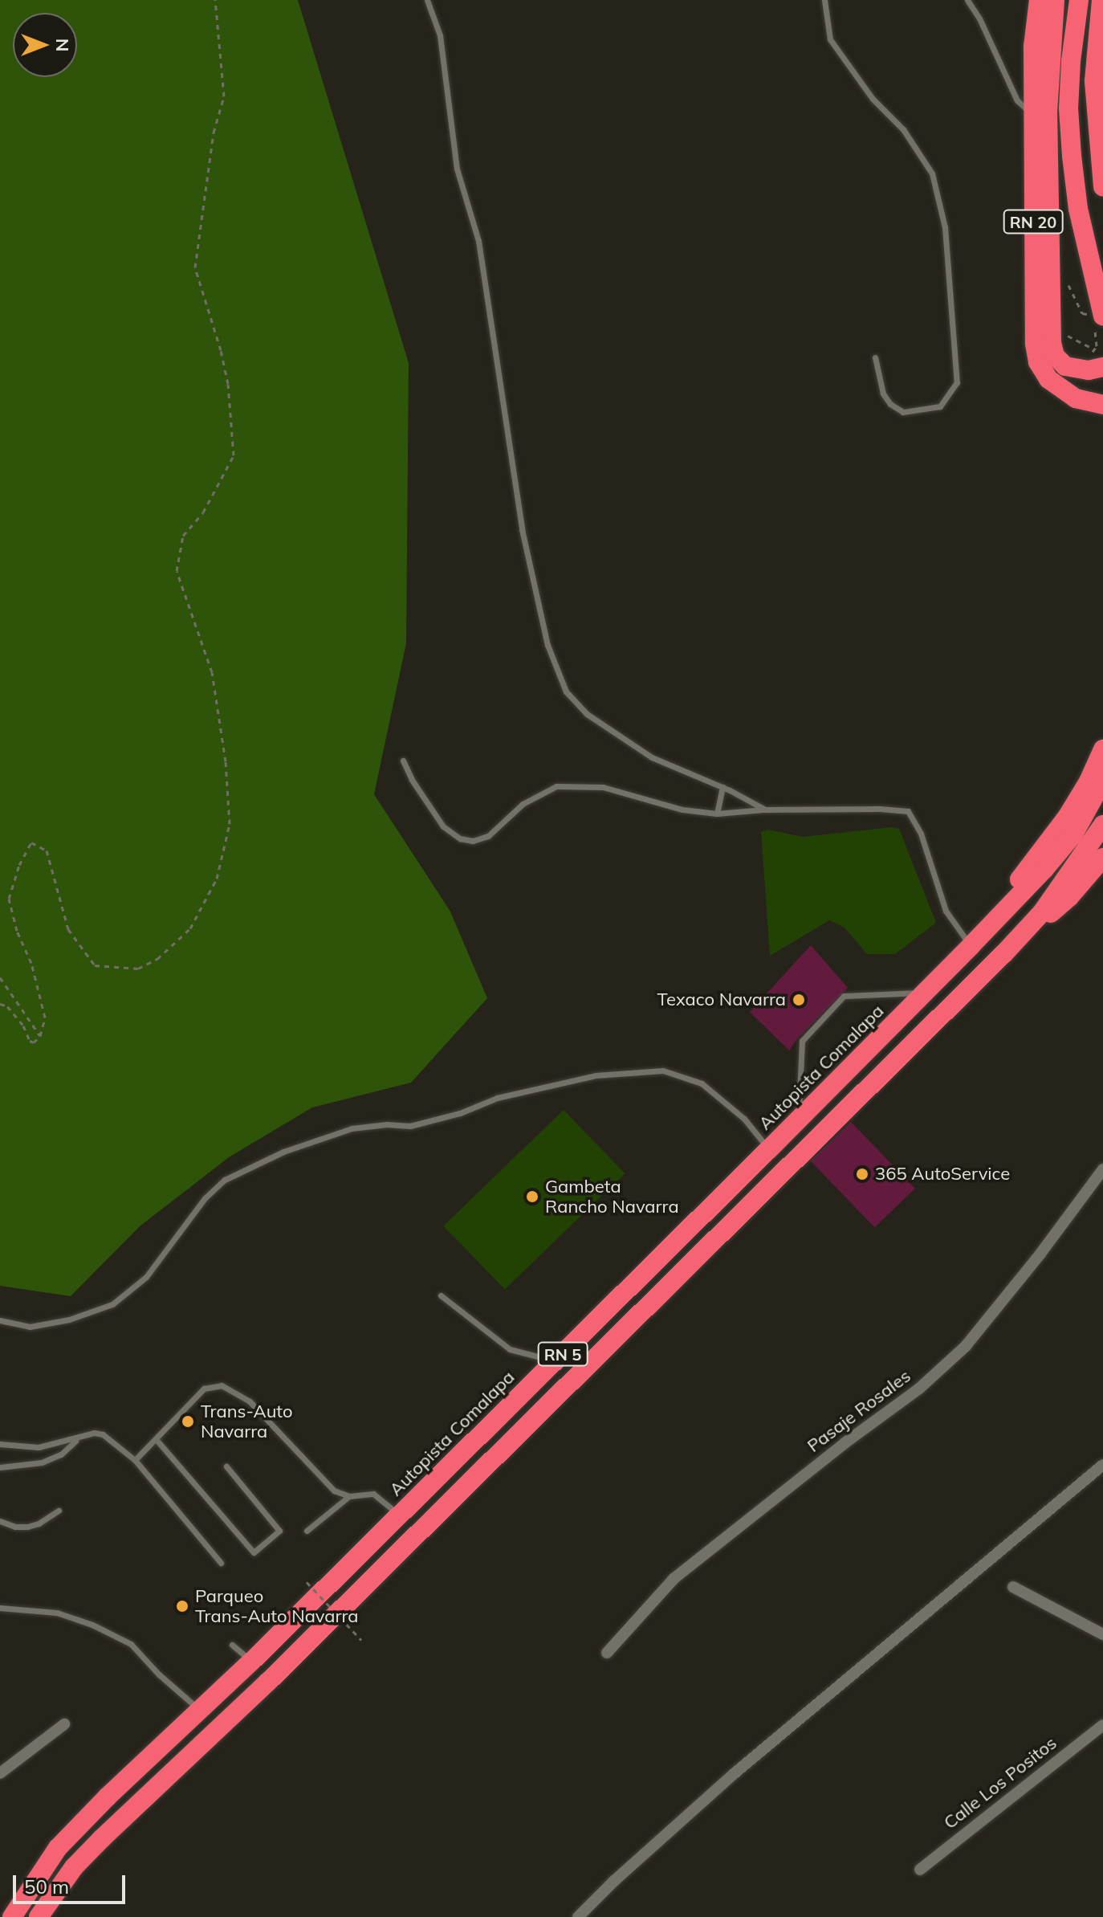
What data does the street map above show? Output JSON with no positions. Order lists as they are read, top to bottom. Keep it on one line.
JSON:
{"streets":{"highway":["RN 20","Autopista Comalapa","RN 5"],"street":["Pasaje Rosales","Calle Los Positos"]},"places":["Texaco Navarra","365 AutoService","Gambeta Rancho Navarra","Trans-Auto Navarra","Parqueo Trans-Auto Navarra"],"scale_bar":"50 m","north":"right"}
